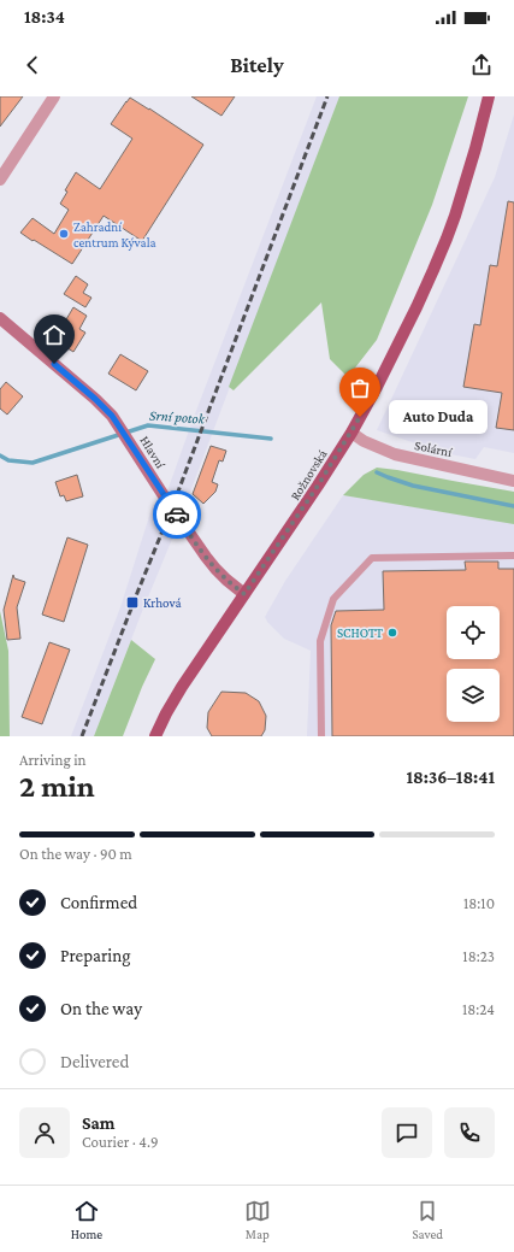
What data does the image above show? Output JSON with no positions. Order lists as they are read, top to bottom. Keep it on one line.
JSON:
{"streets":{"main road":["Rožnovská"],"street":["Solární","Hlavní"]},"crossings":[["Solární","Rožnovská"],["Hlavní","Rožnovská"]],"water":["Srní potok"],"places":{"other":["Zahradní centrum Kývala","Auto Duda","SCHOTT"],"transit":["Krhová"]},"page":{"status":"18:34","header":"Bitely","bubble":"Auto Duda","heading":["2 min","Arriving in","18:36–18:41"],"panel":["Sam","Courier · 4.9"],"bar":"On the way · 90 m","list":[["Confirmed","18:10"],["Preparing","18:23"],["On the way","18:24"],"Delivered"],"tabs":["Home","Map","Saved"]}}
